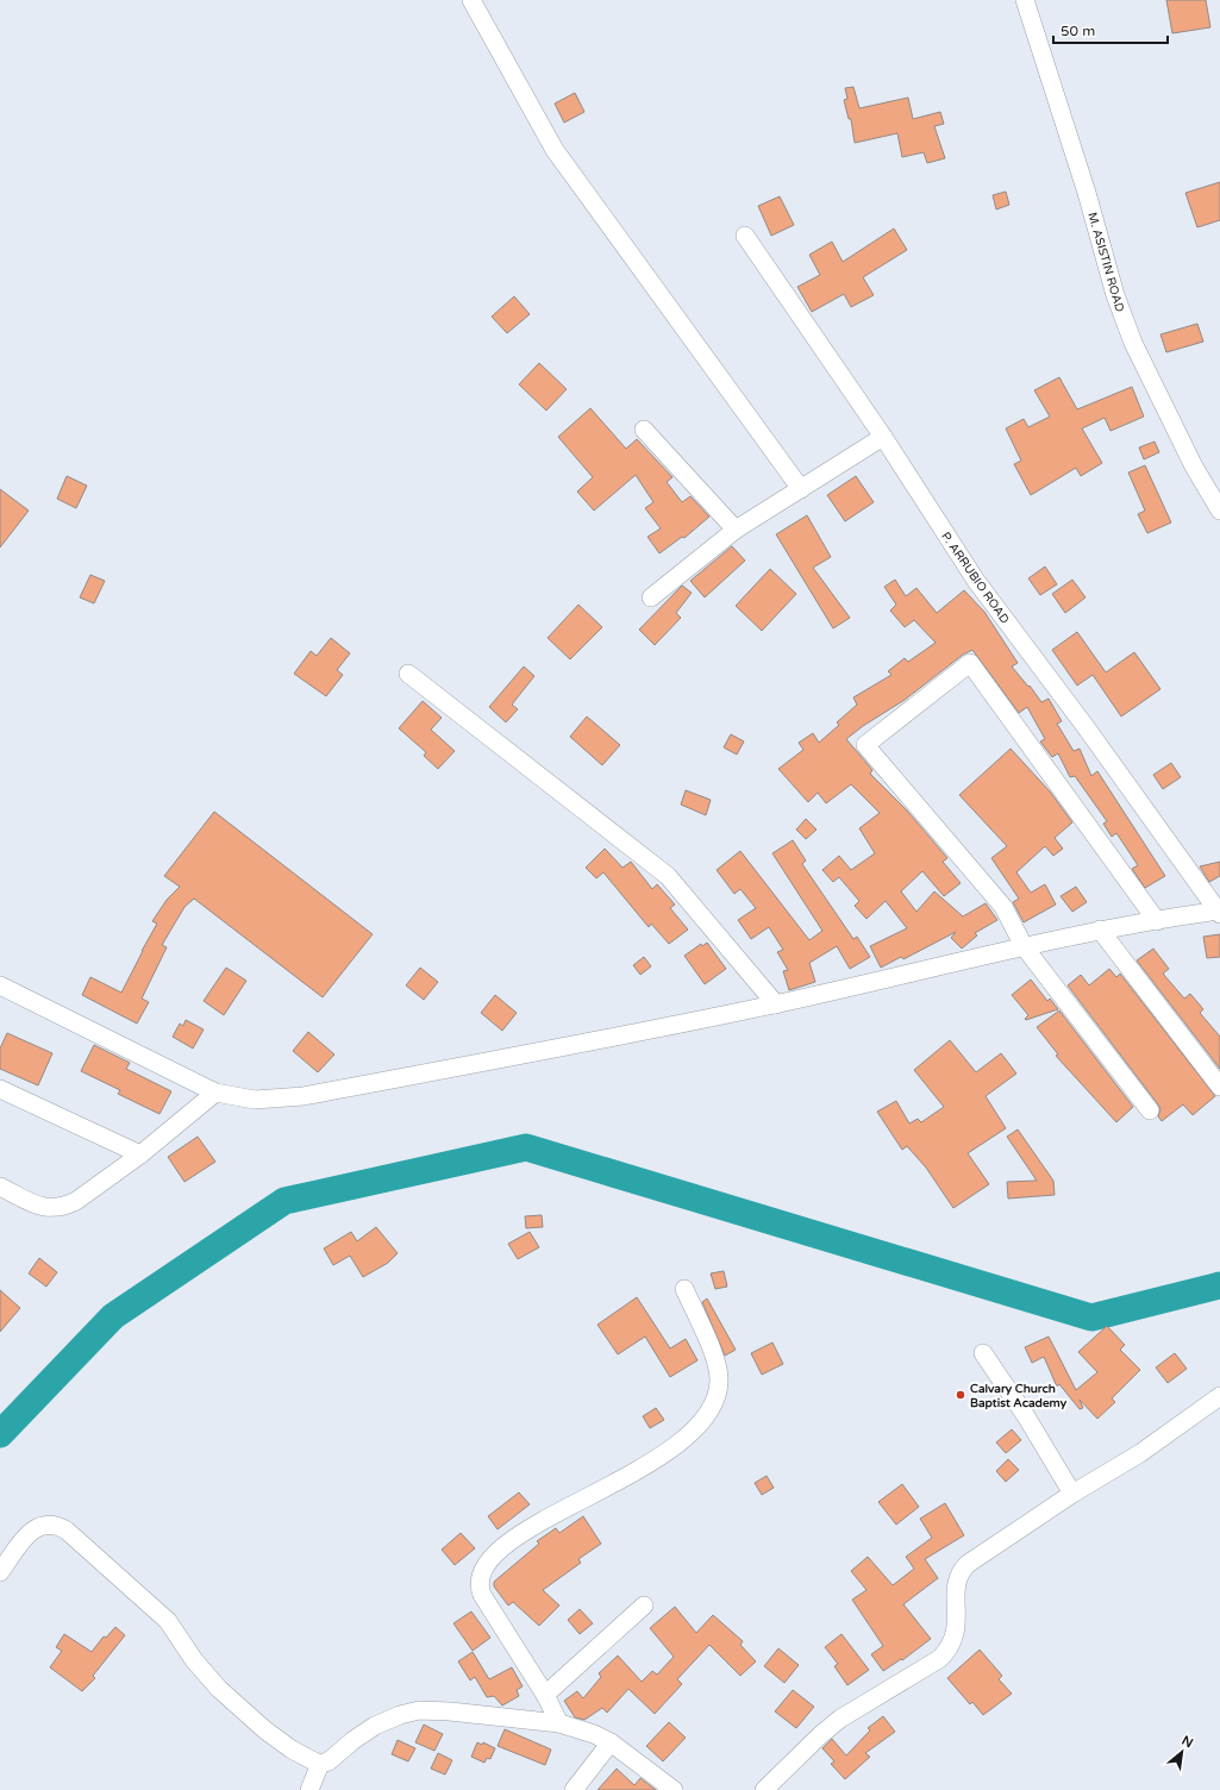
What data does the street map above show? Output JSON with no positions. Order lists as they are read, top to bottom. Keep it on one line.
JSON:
{"streets":{"street":["M. ASISTIN ROAD","P. ARRUBIO ROAD"]},"places":["Calvary Church Baptist Academy"],"scale_bar":"50 m","north":"top right"}
